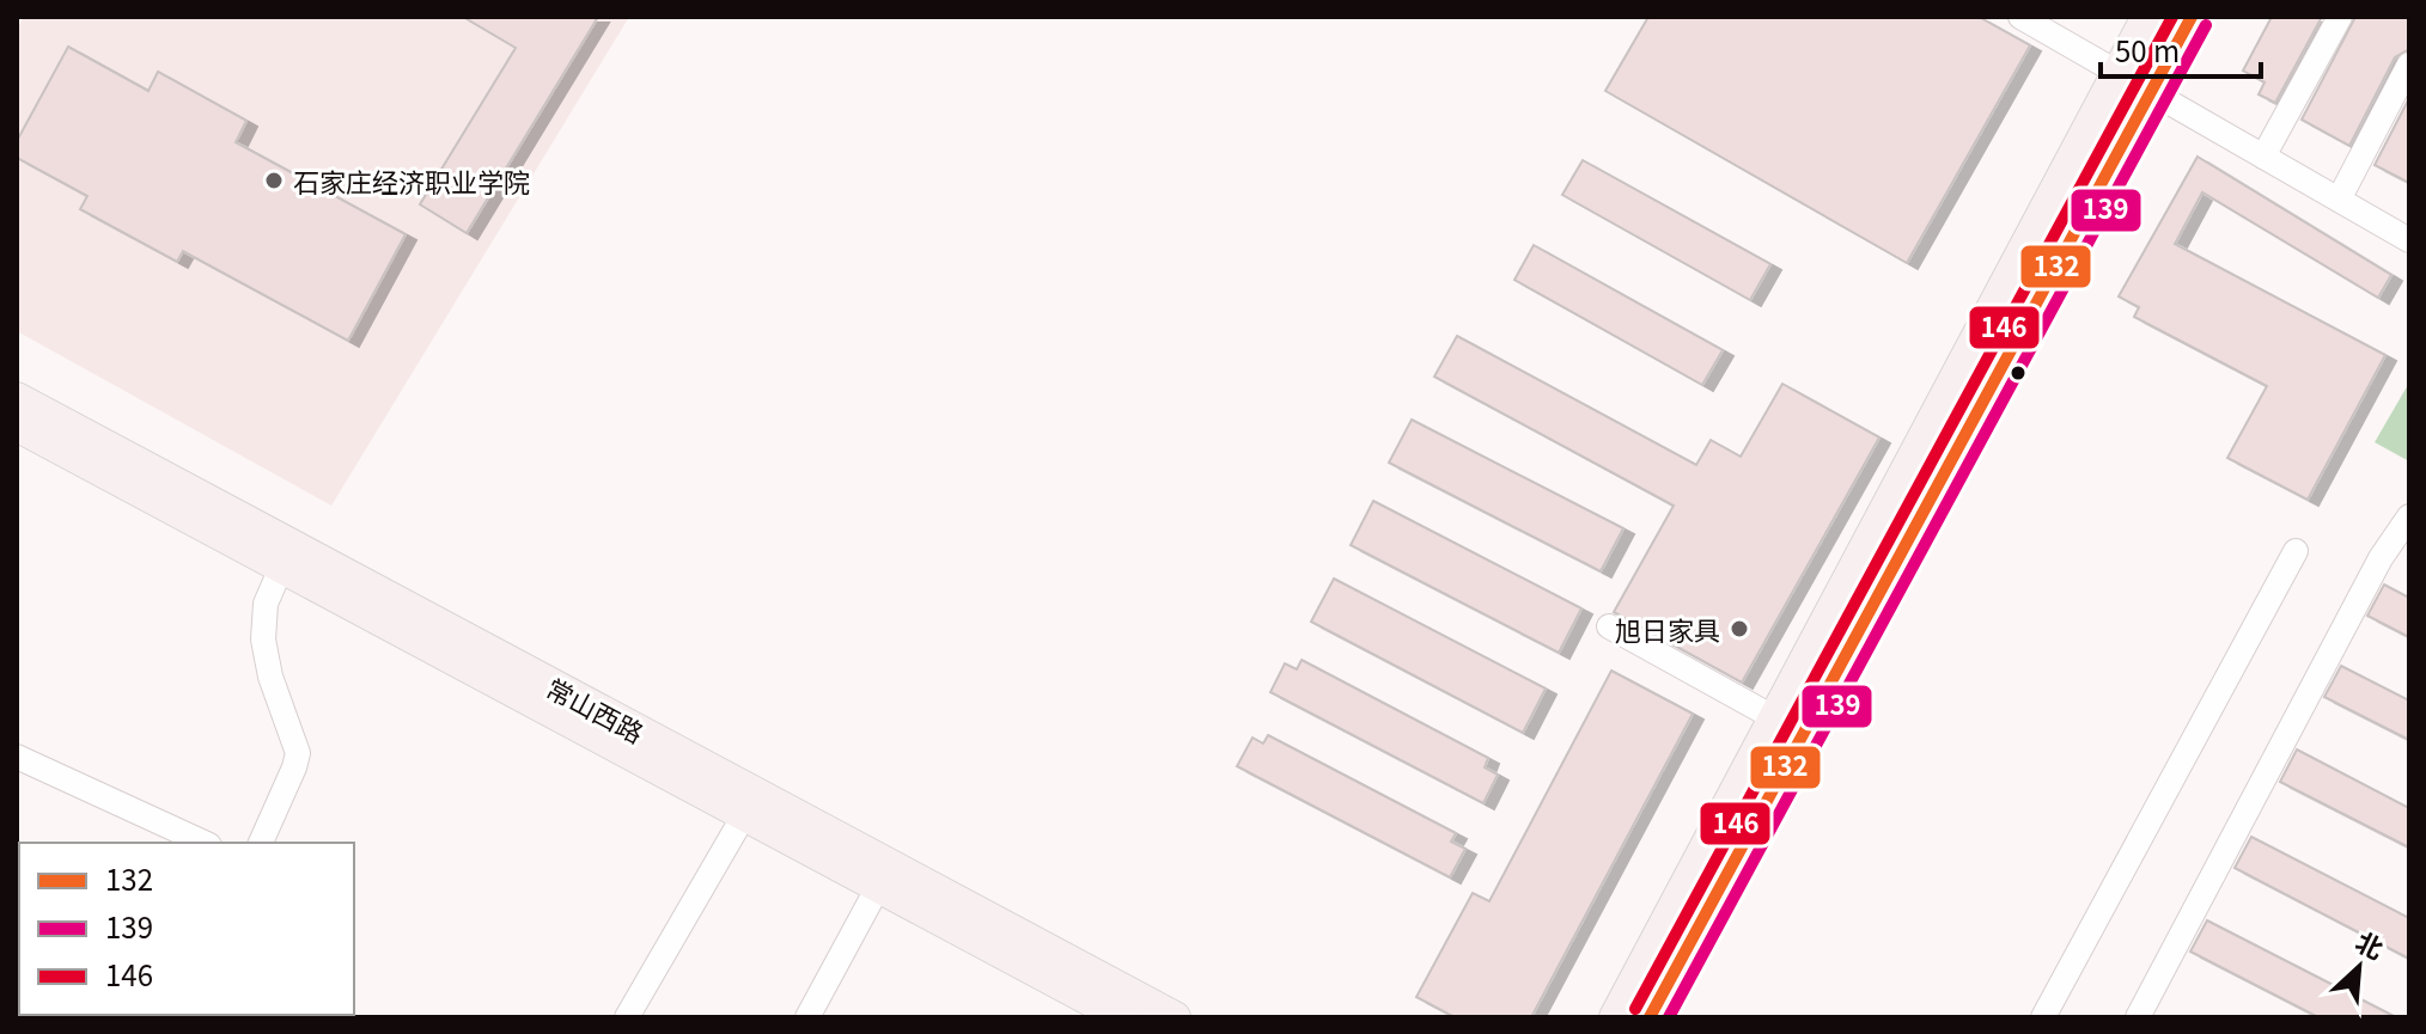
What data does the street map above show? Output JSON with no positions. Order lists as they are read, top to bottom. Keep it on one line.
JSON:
{"streets":{"main road":["常山西路"]},"places":["石家庄经济职业学院","旭日家具"],"lines":["transit line 132","transit line 146","transit line 139"],"legend":["132","139","146"],"scale_bar":"50 m","north":"top right"}
